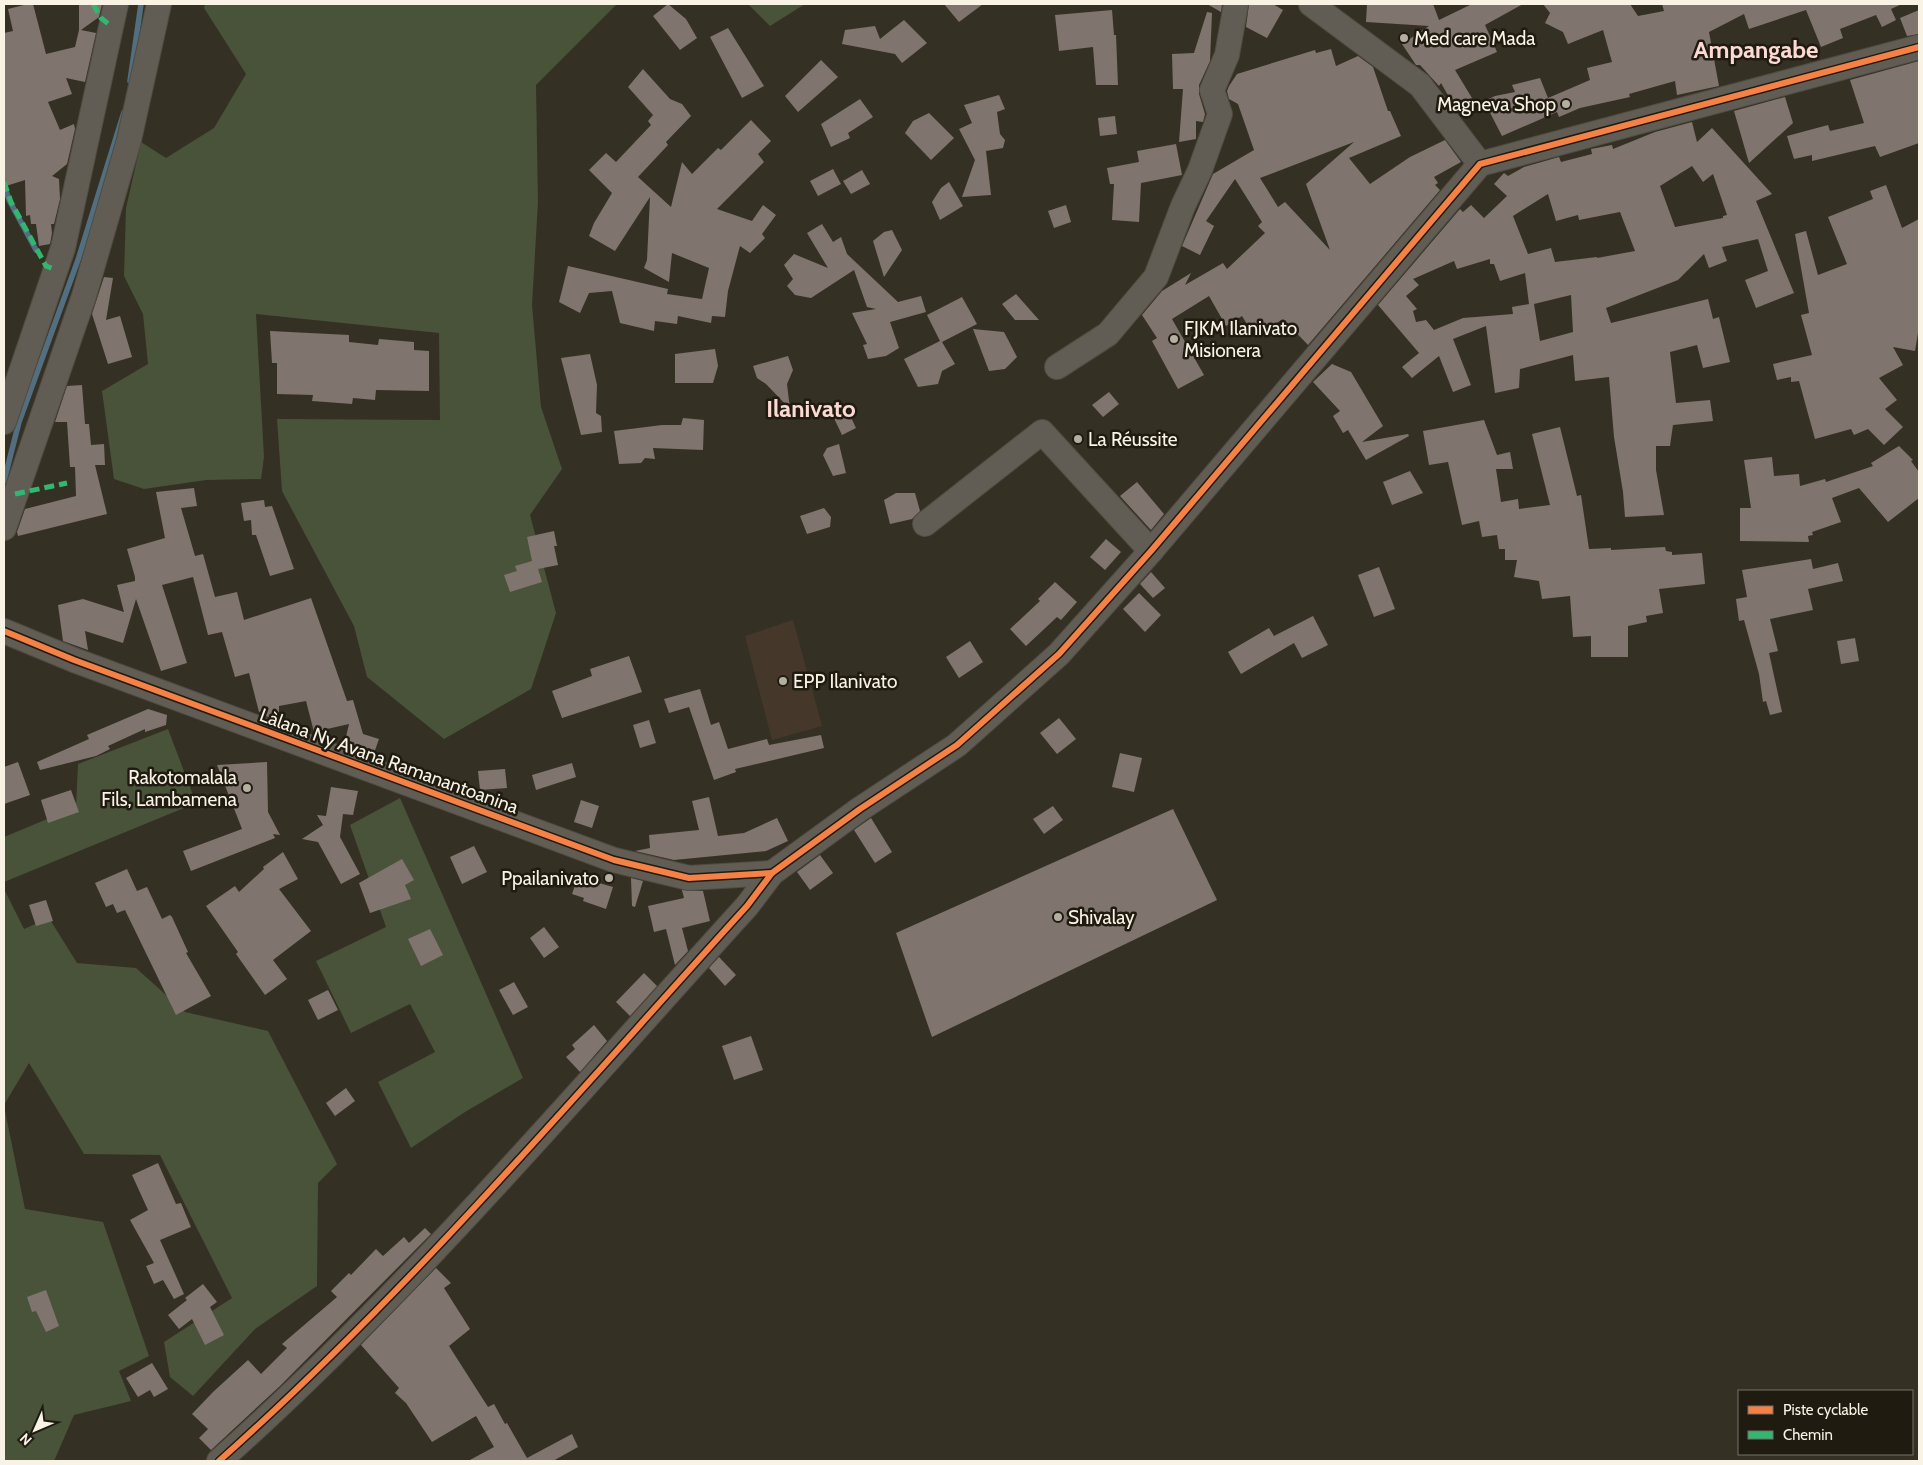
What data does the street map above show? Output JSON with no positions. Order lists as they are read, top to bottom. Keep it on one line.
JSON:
{"streets":{"street":["Làlana Ny Avana Ramanantoanina"]},"districts":["Ampangabe","Ilanivato"],"places":["Med care Mada","Magneva Shop","FJKM Ilanivato Misionera","La Réussite","EPP Ilanivato","Rakotomalala Fils, Lambamena","Ppailanivato","Shivalay"],"legend":["Piste cyclable","Chemin"],"north":"bottom left"}
